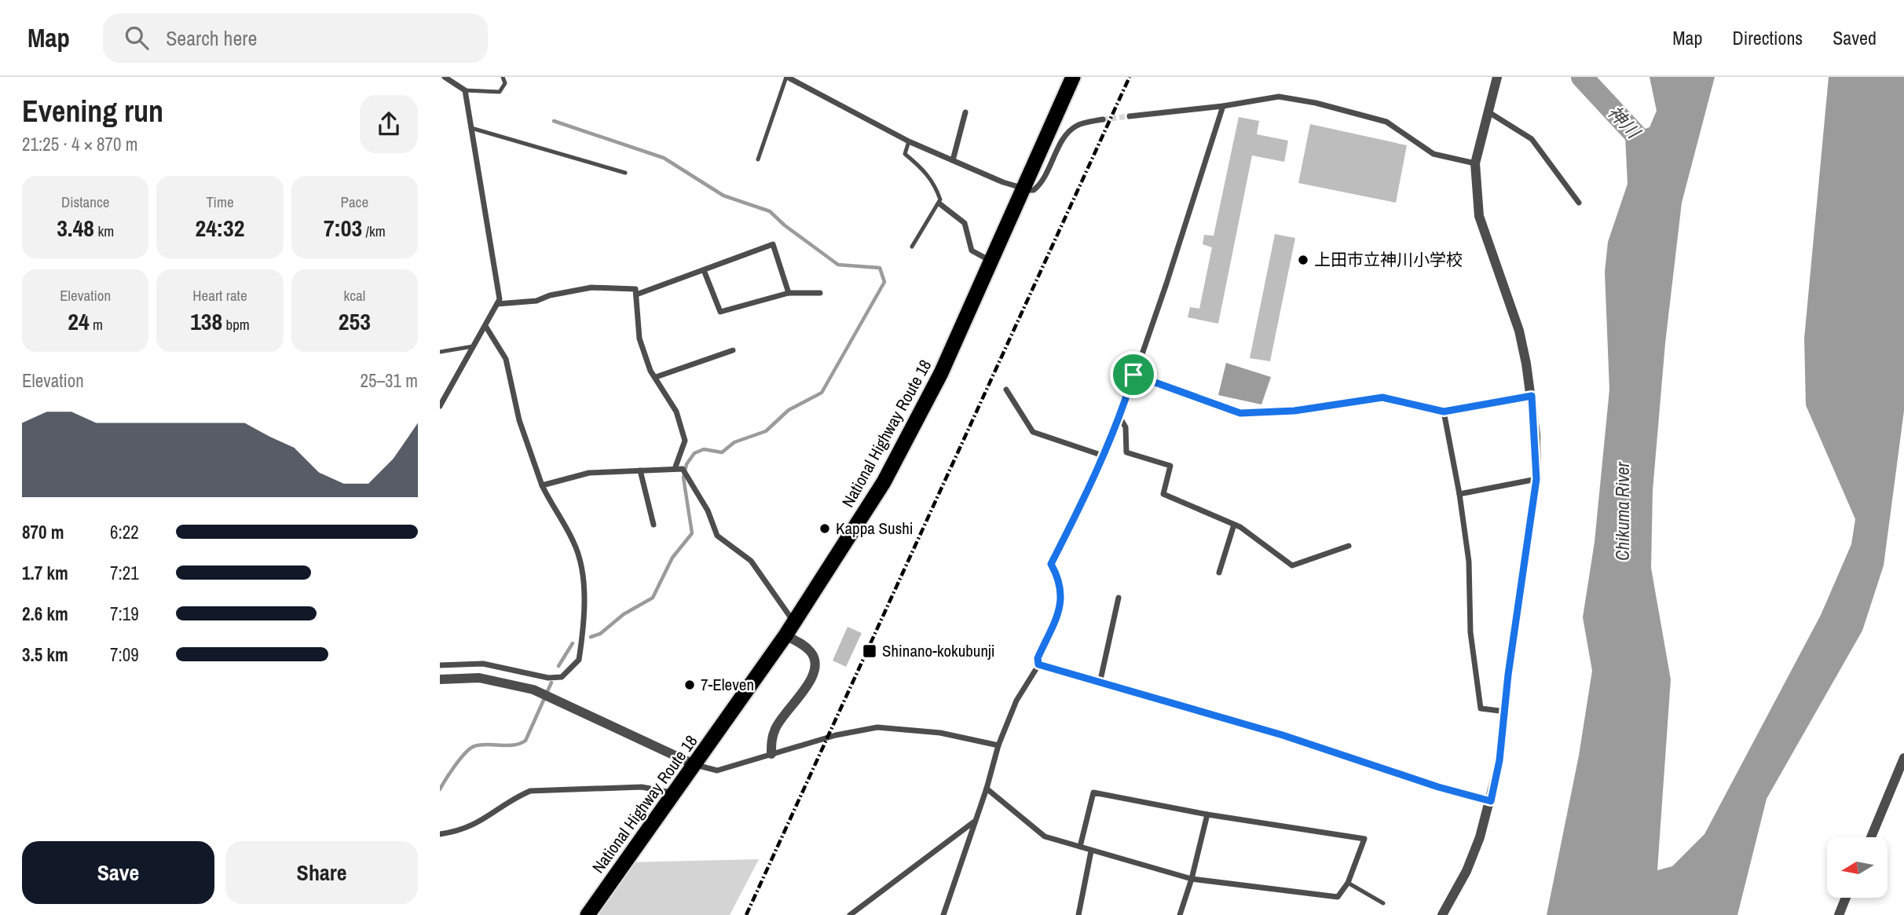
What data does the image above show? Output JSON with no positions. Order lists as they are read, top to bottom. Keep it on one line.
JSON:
{"streets":{"highway":["National Highway Route 18"]},"water":["神川","Chikuma River"],"places":{"other":["上田市立神川小学校","Kappa Sushi","7-Eleven"],"transit":["Shinano-kokubunji"]},"north":"left","page":{"header":"Map","search":"Search here","nav":["Map","Directions","Saved"],"heading":["Evening run","21:25 · 4 × 870 m"],"stats":[["Distance","3.48 km"],["Time","24:32"],["Pace","7:03 /km"],["Elevation","24 m"],["Heart rate","138 bpm"],["kcal","253"]],"chart":["Elevation","25–31 m"],"list":[{"name":"870 m","note":"6:22"},{"name":"1.7 km","note":"7:21"},{"name":"2.6 km","note":"7:19"},{"name":"3.5 km","note":"7:09"}],"buttons":["Save","Share"]}}
